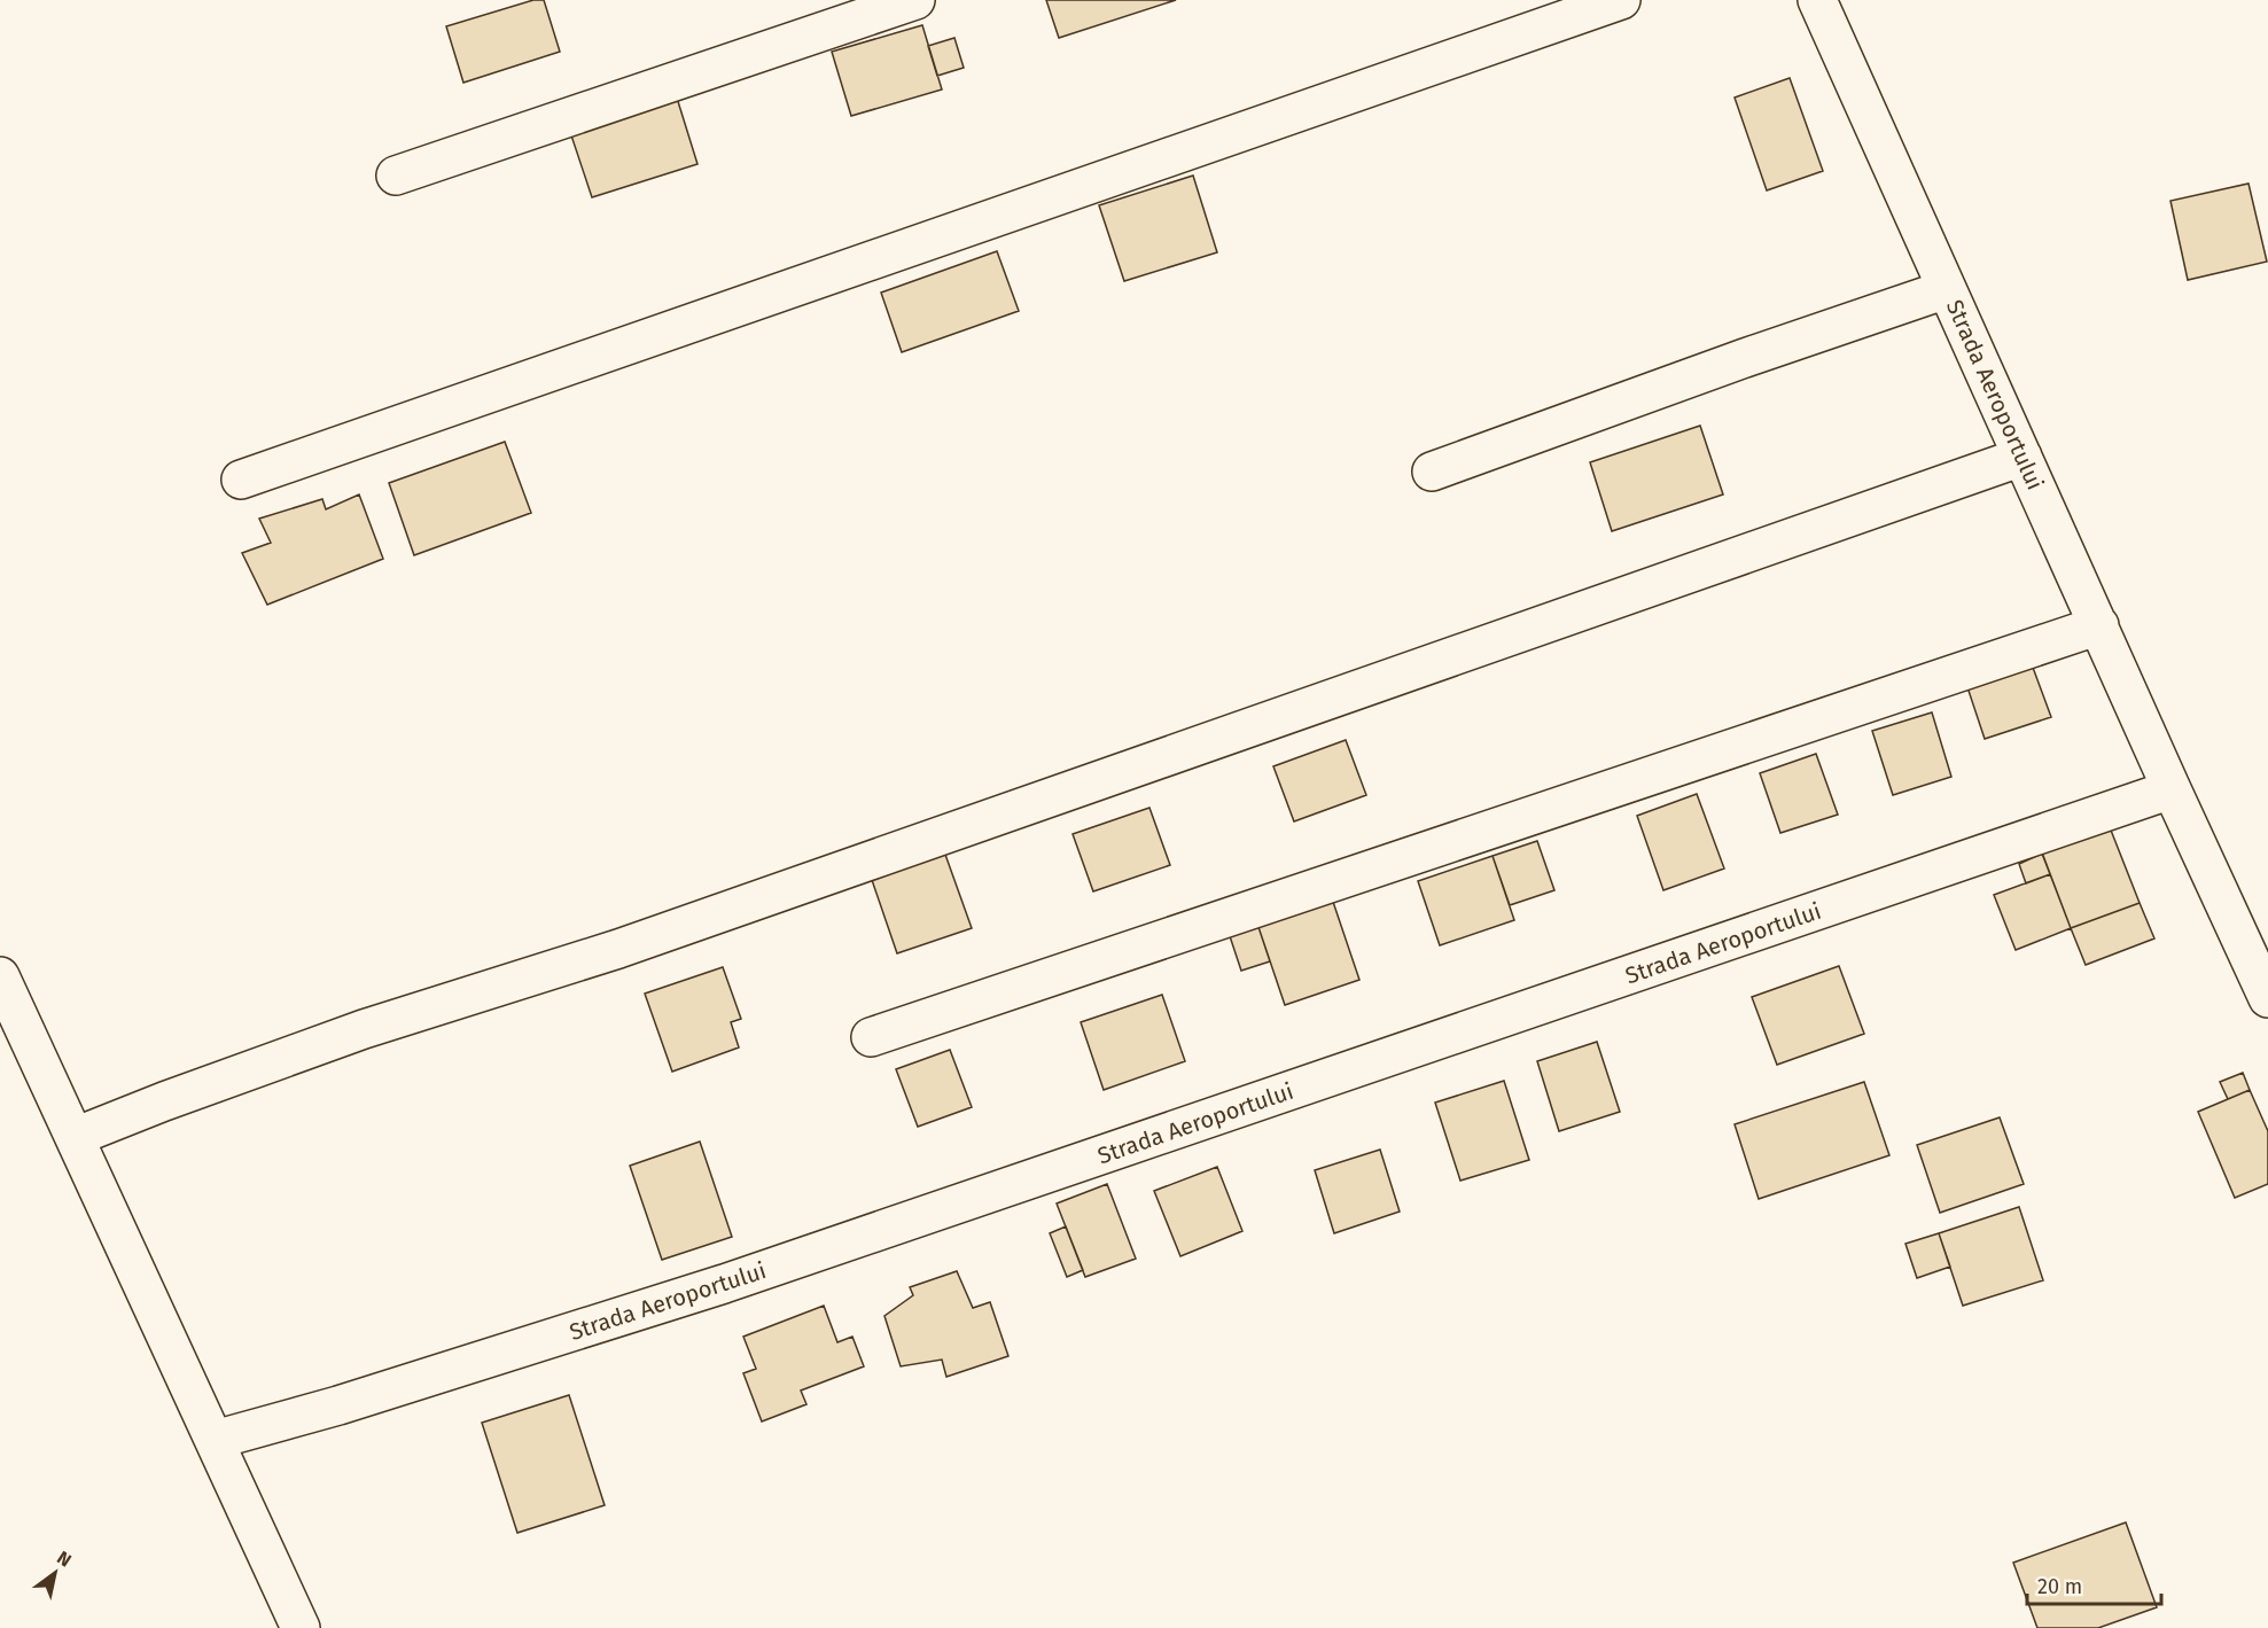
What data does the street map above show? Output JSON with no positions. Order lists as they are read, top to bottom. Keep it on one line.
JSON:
{"streets":{"street":["Strada Aeroportului"]},"scale_bar":"20 m","north":"top right"}
